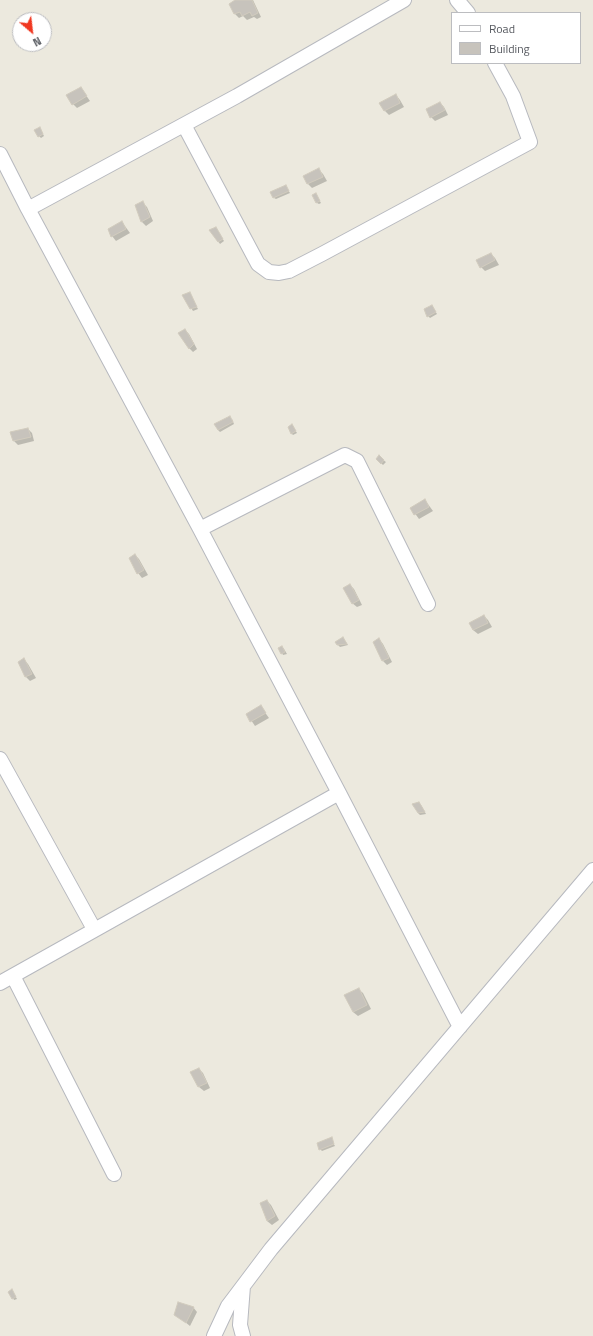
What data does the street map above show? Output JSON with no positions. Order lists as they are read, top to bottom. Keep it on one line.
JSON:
{"legend":["Road","Building"],"north":"bottom right"}
